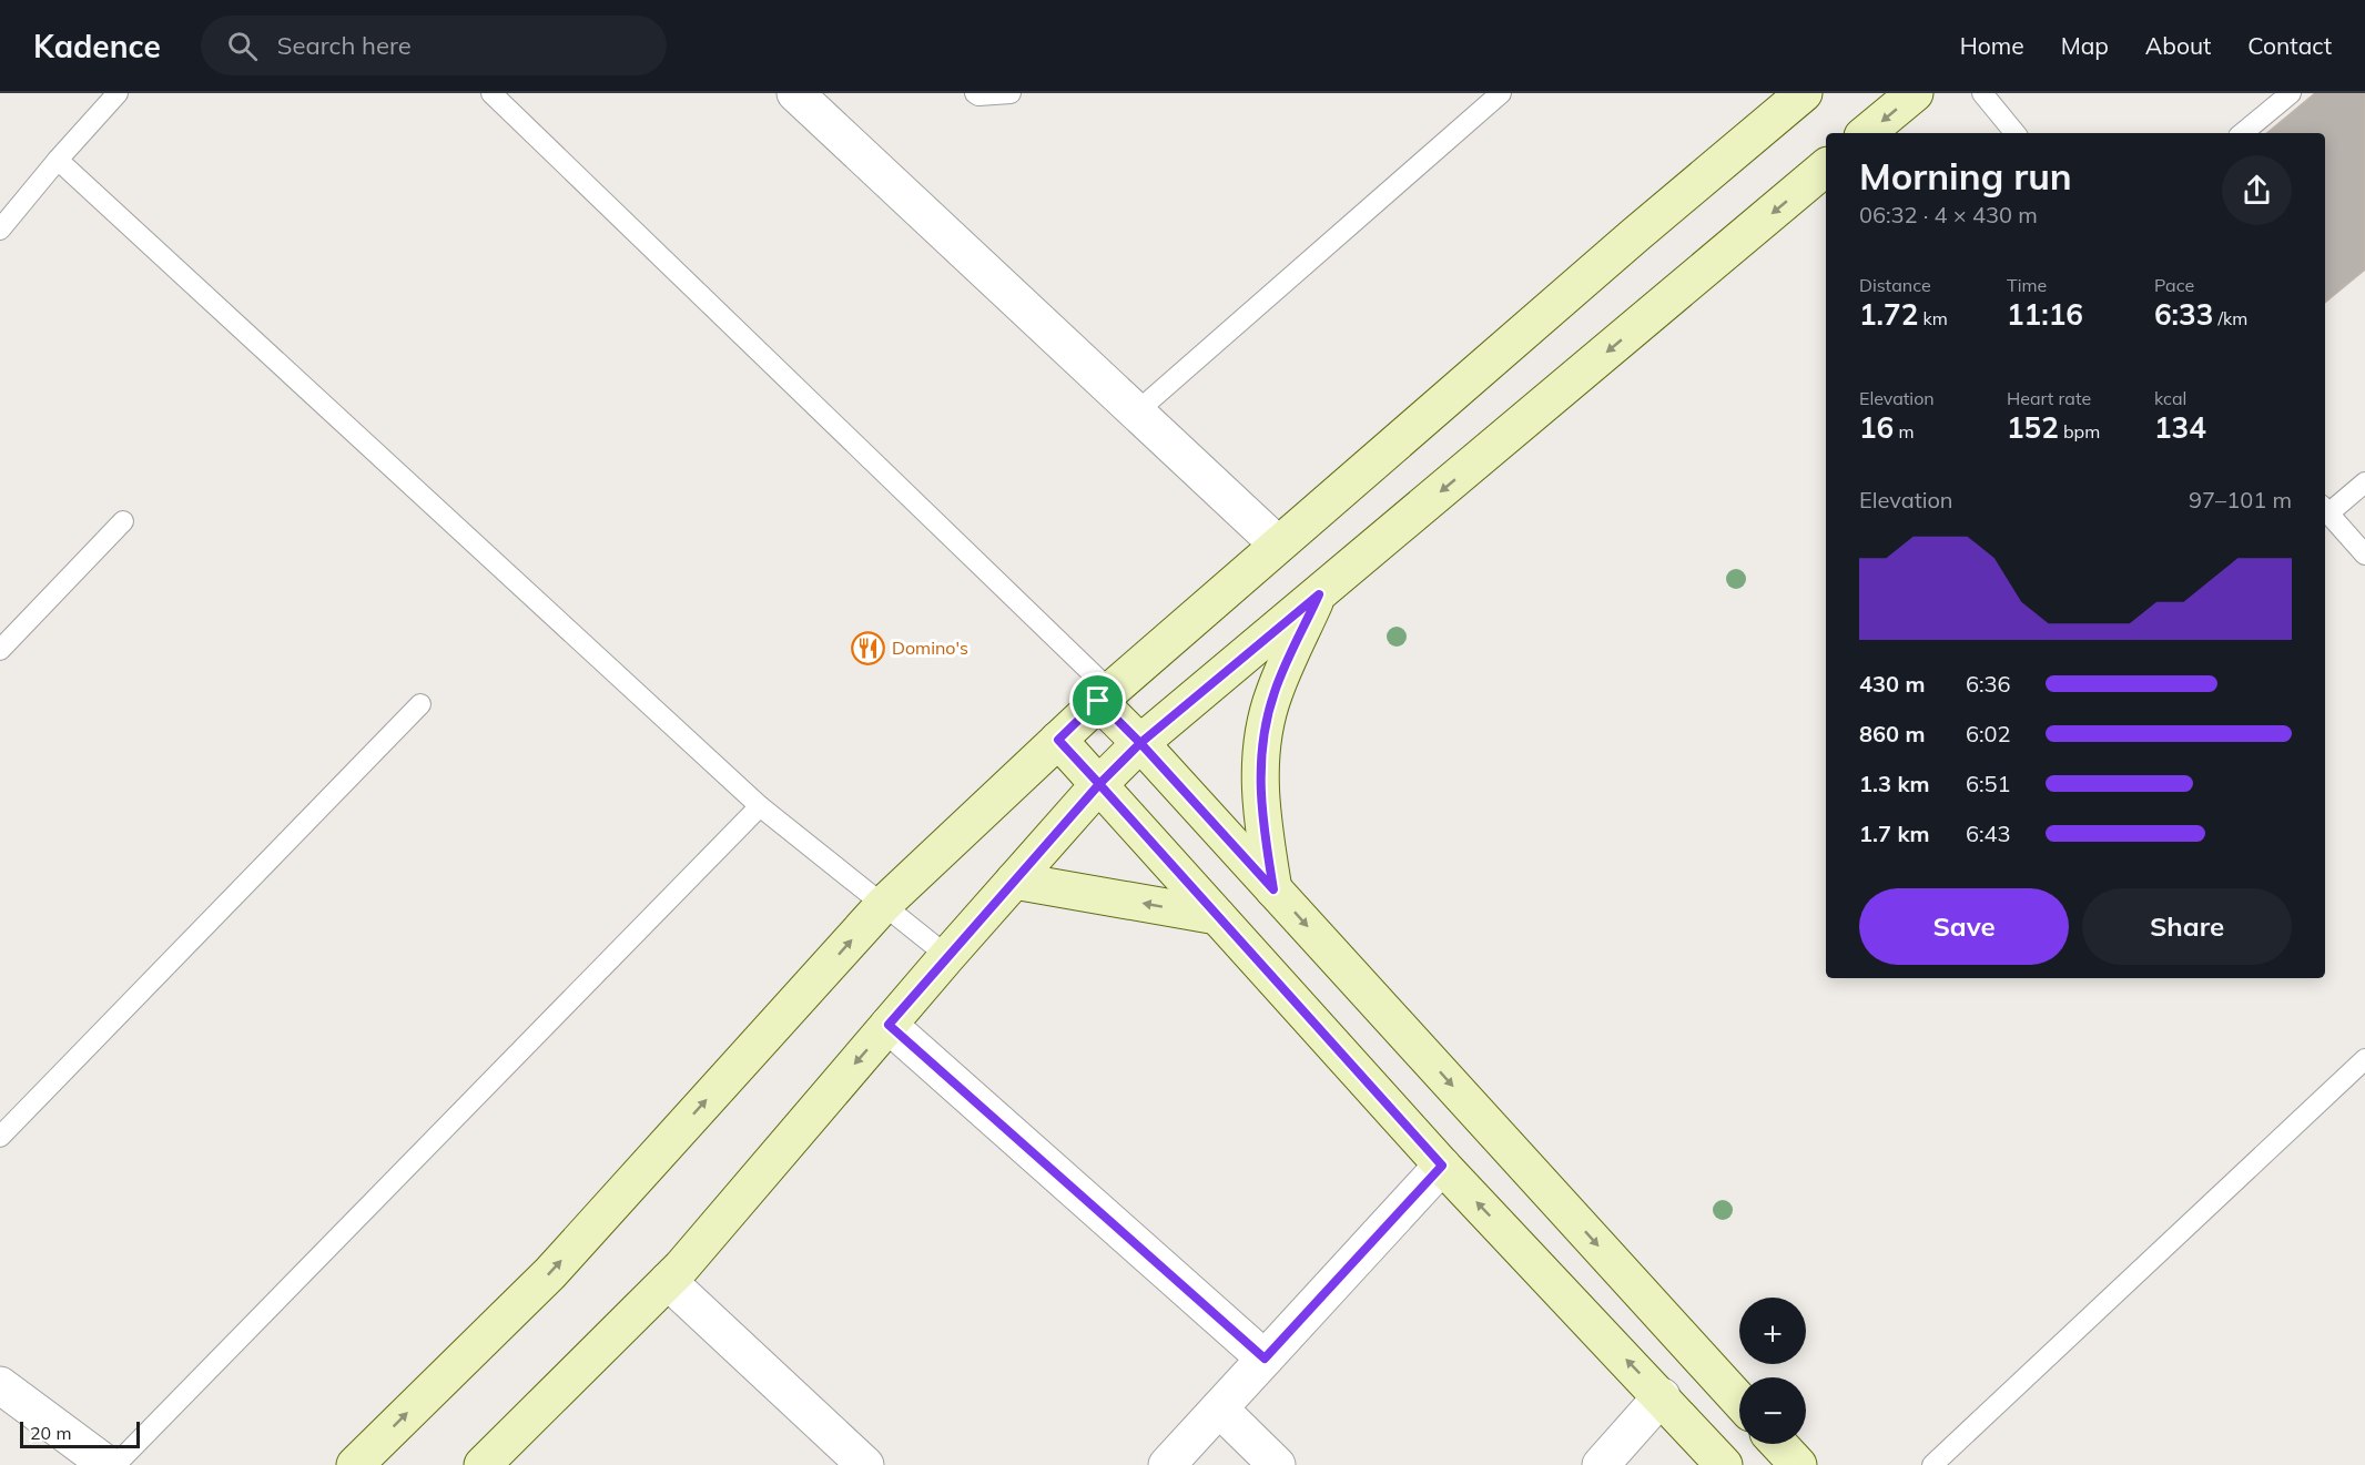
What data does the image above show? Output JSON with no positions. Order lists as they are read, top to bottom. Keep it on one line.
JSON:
{"places":{"restaurant":["Domino's"]},"scale_bar":"20 m","page":{"header":"Kadence","search":"Search here","nav":["Home","Map","About","Contact"],"heading":["Morning run","06:32 · 4 × 430 m"],"stats":[["Distance","1.72 km"],["Time","11:16"],["Pace","6:33 /km"],["Elevation","16 m"],["Heart rate","152 bpm"],["kcal","134"]],"chart":["Elevation","97–101 m"],"list":[{"name":"430 m","note":"6:36"},{"name":"860 m","note":"6:02"},{"name":"1.3 km","note":"6:51"},{"name":"1.7 km","note":"6:43"}],"buttons":["Save","Share"],"map_buttons":["+","−"],"scale":"20 m"}}
